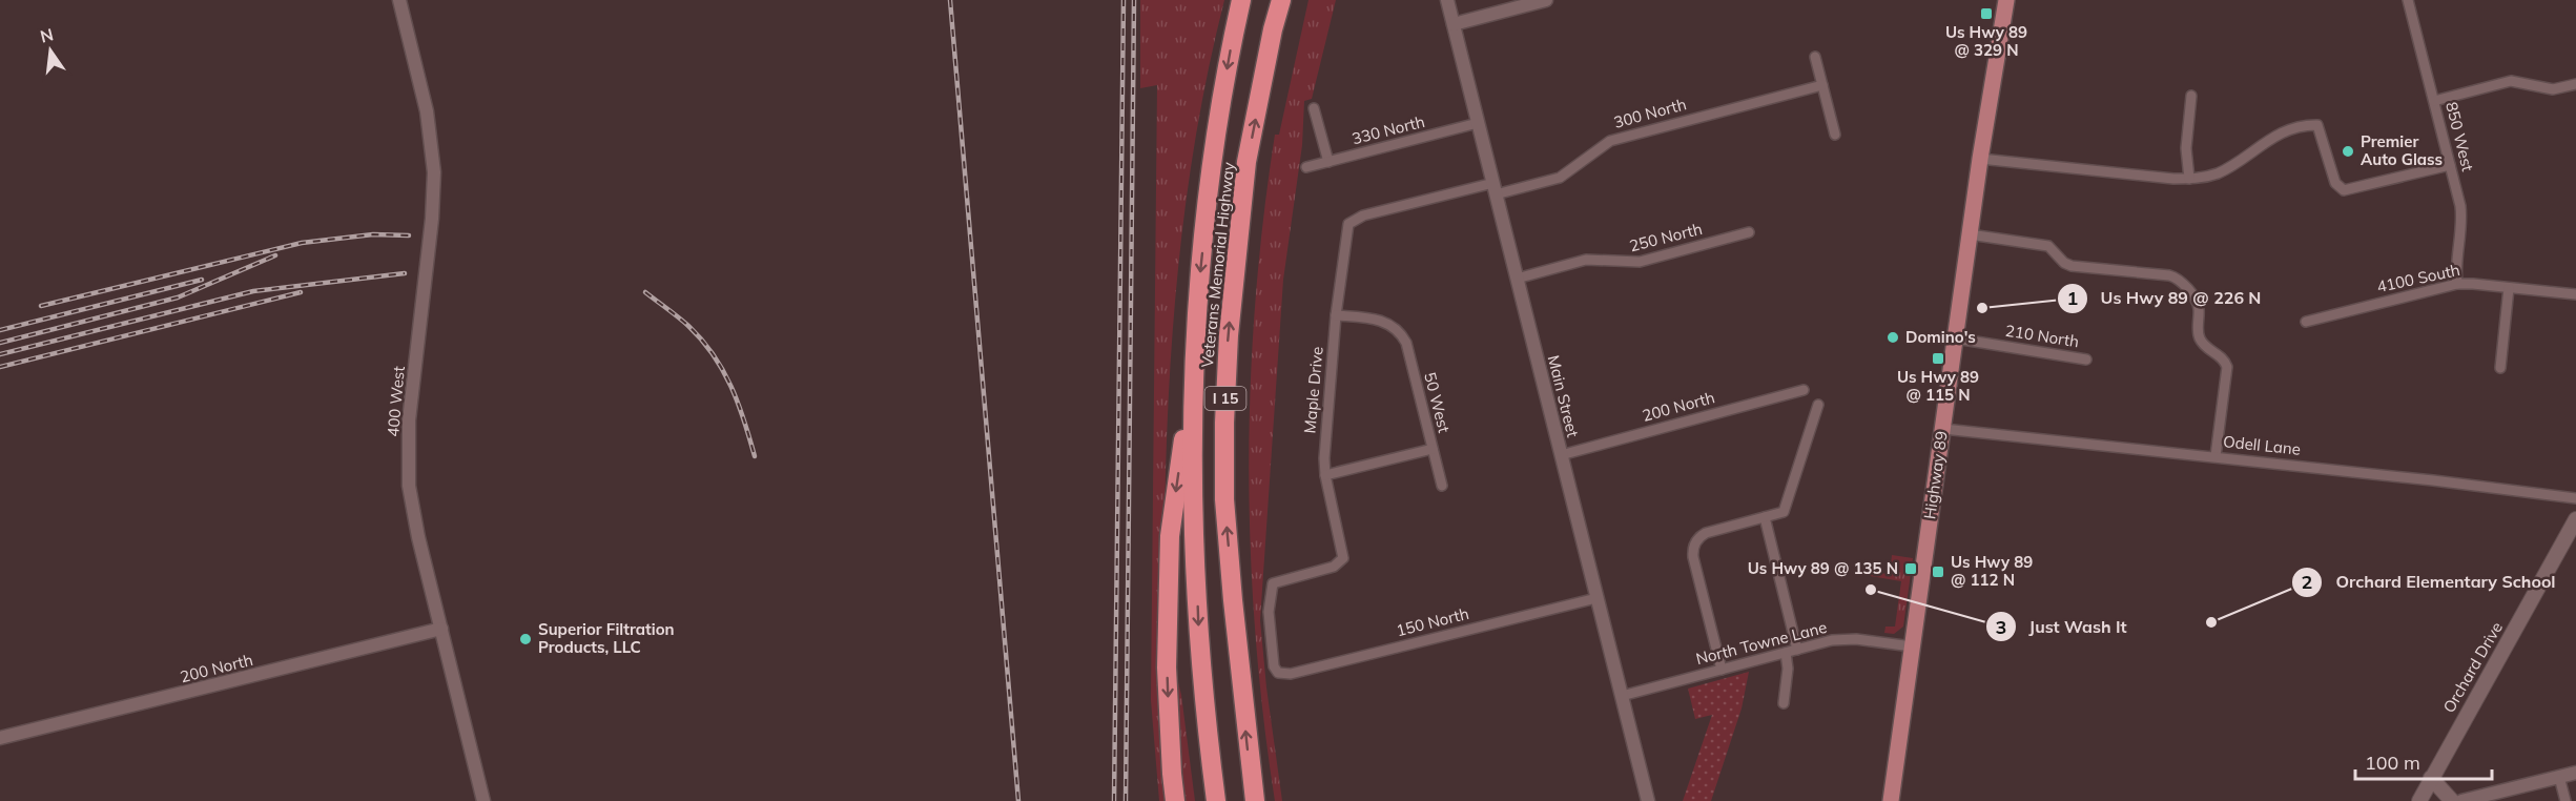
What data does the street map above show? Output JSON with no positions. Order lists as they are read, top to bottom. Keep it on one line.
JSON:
{"streets":{"highway":["Veterans Memorial Highway","I 15"],"main road":["Highway 89","Orchard Drive"],"street":["300 North","330 North","850 West","250 North","4100 South","210 North","Maple Drive","Main Street","400 West","50 West","200 North","Odell Lane","150 North","North Towne Lane"]},"crossings":[["300 North","Maple Drive"],["300 North","Main Street"],["330 North","Main Street"],["850 West","4100 South"],["250 North","Main Street"],["210 North","Highway 89"],["Maple Drive","50 West"],["Maple Drive","150 North"],["Main Street","200 North"],["Main Street","150 North"],["Main Street","North Towne Lane"],["400 West","200 North"],["Odell Lane","Highway 89"],["Highway 89","North Towne Lane"]],"places":{"transit":["Us Hwy 89 @ 329 N","Us Hwy 89 @ 115 N","Us Hwy 89 @ 135 N","Us Hwy 89 @ 112 N"],"other":["Premier Auto Glass","Us Hwy 89 @ 226 N","Domino's","Just Wash It","Orchard Elementary School","Superior Filtration Products, LLC"]},"scale_bar":"100 m","north":"top"}
